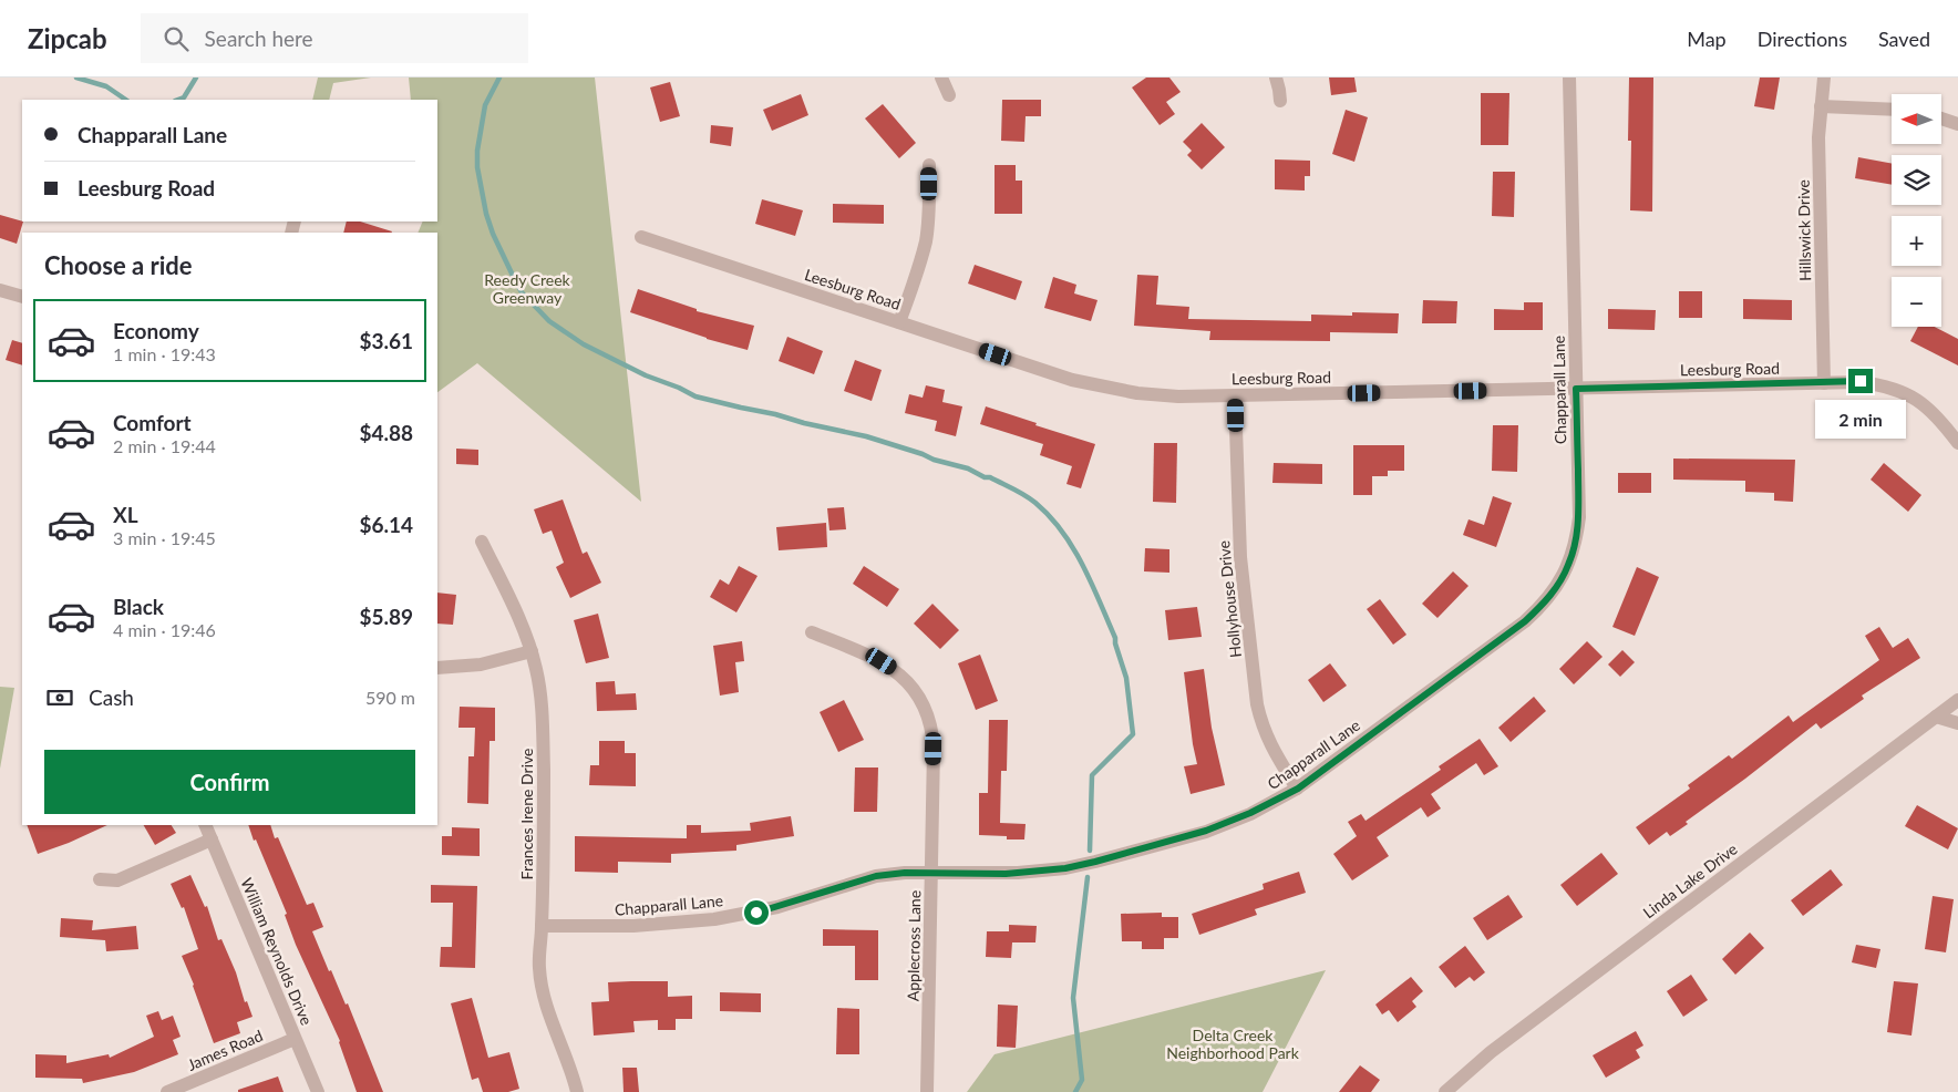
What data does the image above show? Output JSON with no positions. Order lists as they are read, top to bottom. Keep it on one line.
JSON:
{"streets":{"street":["Hillswick Drive","Leesburg Road","Chapparall Lane","Hollyhouse Drive","Frances Irene Drive","Linda Lake Drive","Applecross Lane","William Reynolds Drive","James Road"]},"crossings":[["Hillswick Drive","Leesburg Road"],["Leesburg Road","Chapparall Lane"],["Leesburg Road","Hollyhouse Drive"],["Chapparall Lane","Hollyhouse Drive"],["Chapparall Lane","Frances Irene Drive"],["Chapparall Lane","Applecross Lane"],["William Reynolds Drive","James Road"]],"parks":["Reedy Creek Greenway","Delta Creek Neighborhood Park"],"north":"left","page":{"header":"Zipcab","search":"Search here","nav":["Map","Directions","Saved"],"map_buttons":["+","−"],"banner":["Chapparall Lane","Leesburg Road"],"heading":"Choose a ride","list":[{"name":"Economy","note":"1 min · 19:43","value":"$3.61"},{"name":"Comfort","note":"2 min · 19:44","value":"$4.88"},{"name":"XL","note":"3 min · 19:45","value":"$6.14"},{"name":"Black","note":"4 min · 19:46","value":"$5.89"}],"bubble":"2 min","pay":["Cash","590 m"],"buttons":"Confirm"}}
